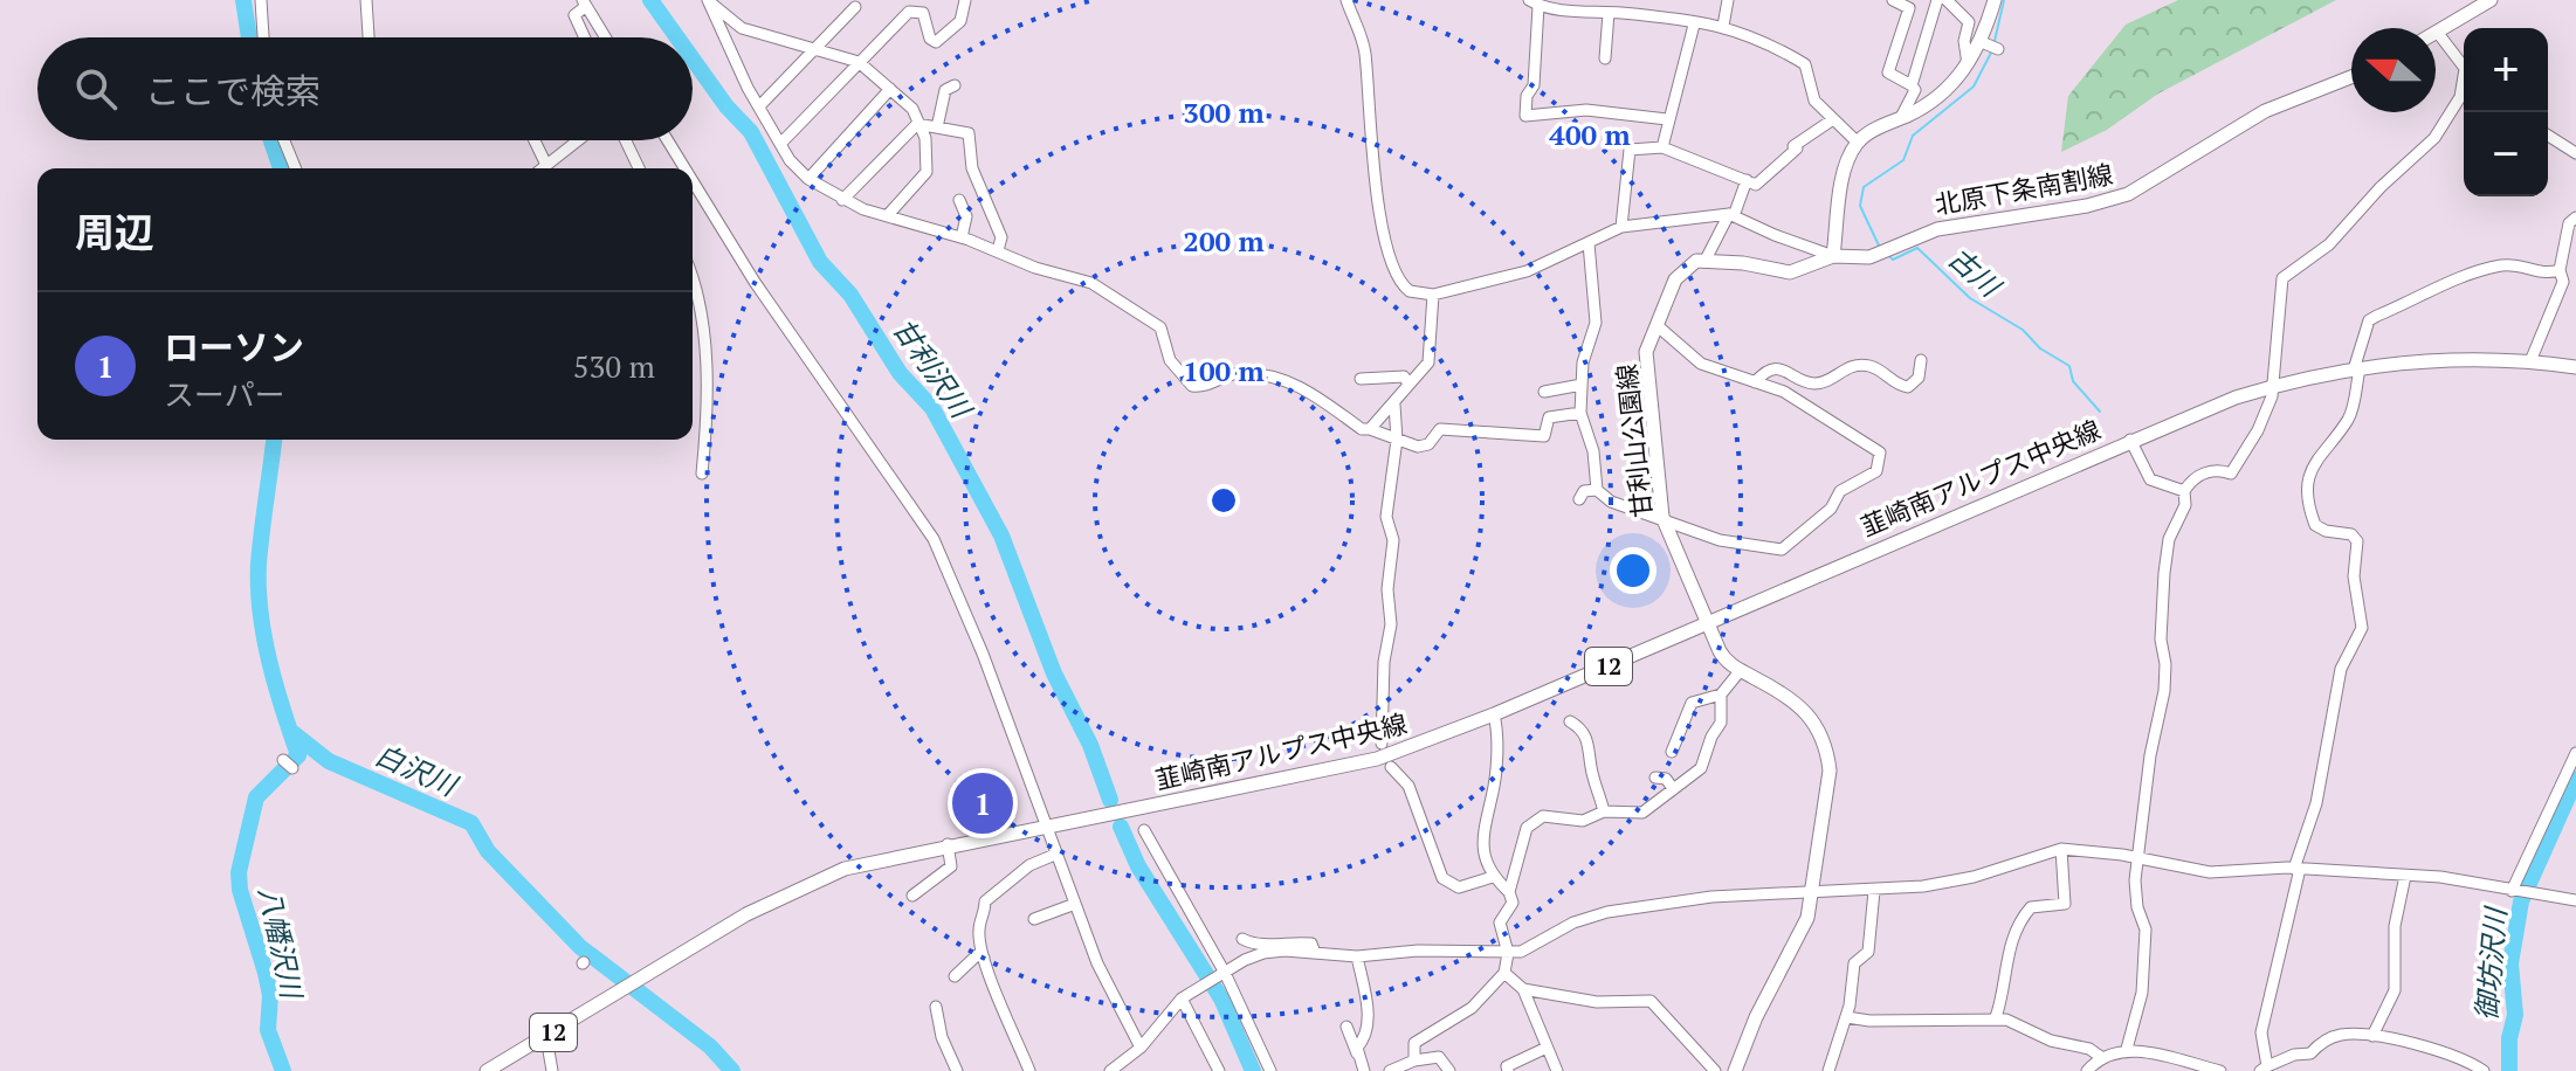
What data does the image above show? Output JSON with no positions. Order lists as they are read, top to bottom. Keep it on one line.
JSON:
{"streets":{"main road":["北原下条南割線","甘利山公園線","韮崎南アルプス中央線","12"]},"crossings":[["甘利山公園線","韮崎南アルプス中央線"]],"water":["古川","甘利沢川","白沢川","八幡沢川","御坊沢川"],"north":"left","page":{"map_buttons":["+","−"],"search":"ここで検索","heading":"周辺","list":[{"mark":"1","name":"ローソン","note":"スーパー","value":"530 m"}],"pins":"1"},"rings":["300 m","400 m","200 m","100 m"]}
